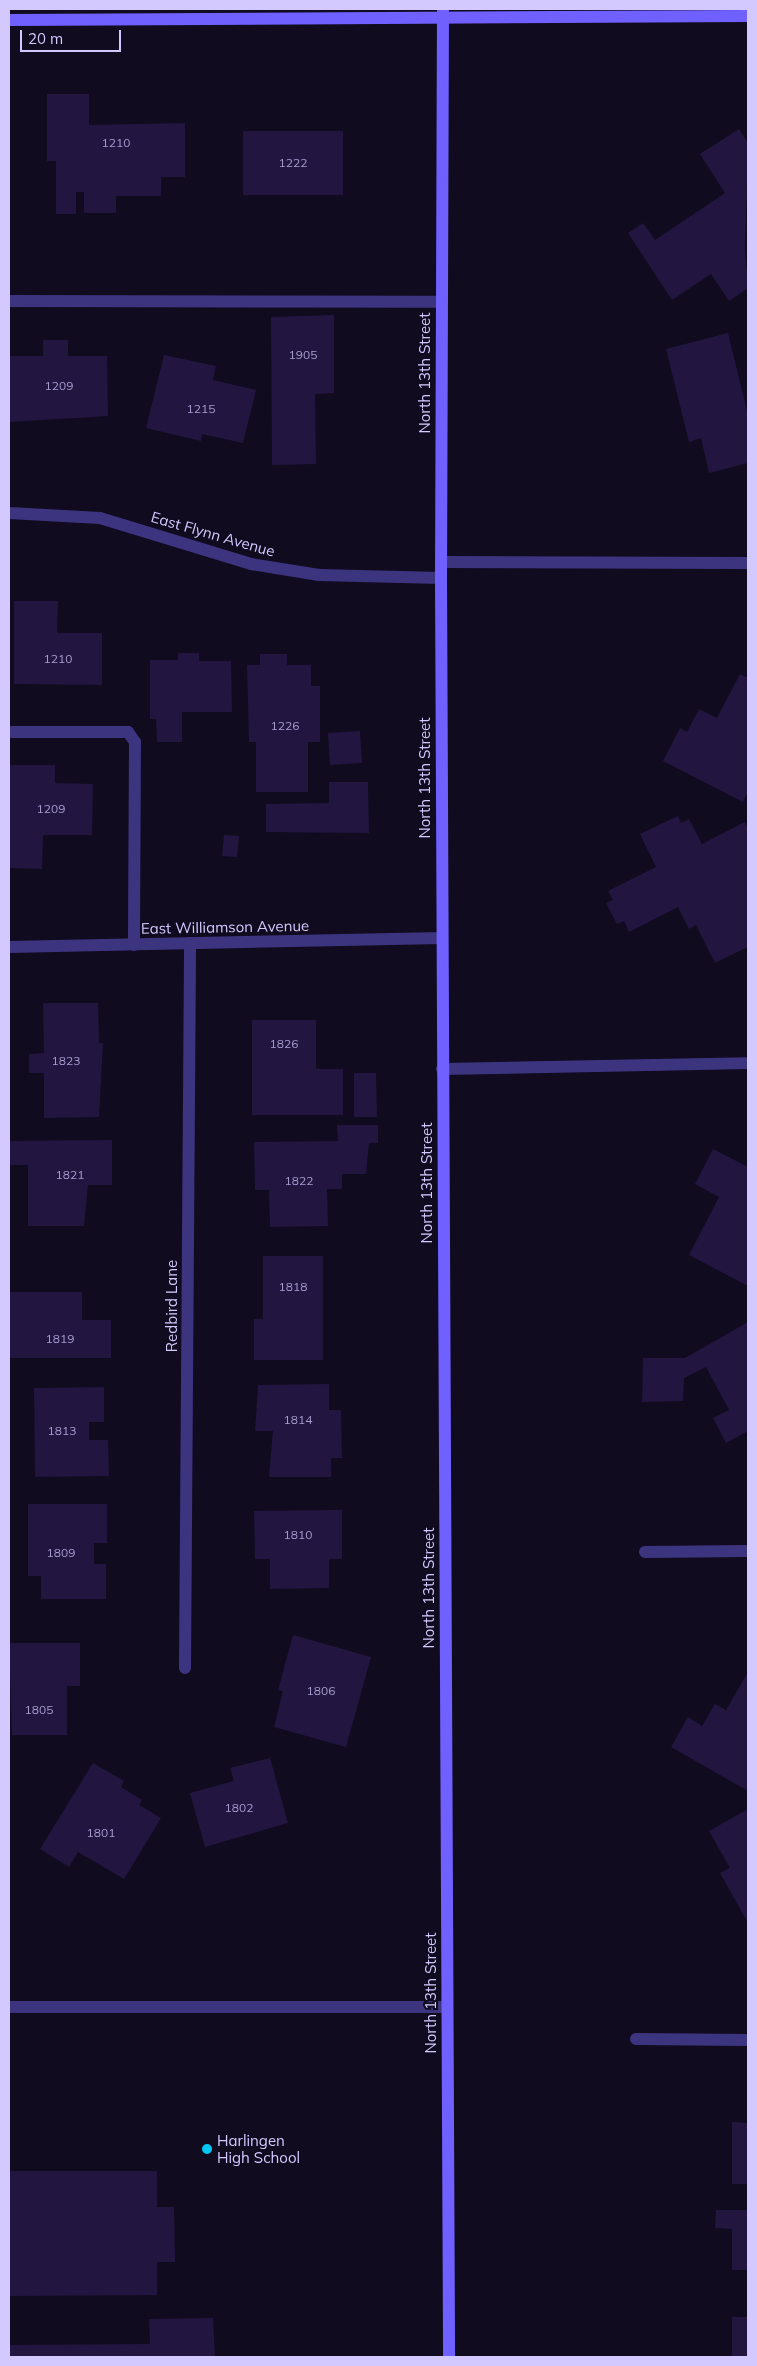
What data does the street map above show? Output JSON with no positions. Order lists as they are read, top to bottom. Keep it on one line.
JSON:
{"streets":{"street":["North 13th Street","East Flynn Avenue","East Williamson Avenue","Redbird Lane"]},"crossings":[["North 13th Street","East Flynn Avenue"],["North 13th Street","East Williamson Avenue"],["East Williamson Avenue","Redbird Lane"]],"places":["Harlingen High School"],"house_numbers":["1210","1222","1905","1209","1215","1210","1226","1209","1826","1823","1821","1822","1818","1819","1814","1813","1810","1809","1806","1805","1802","1801"],"scale_bar":"20 m"}
